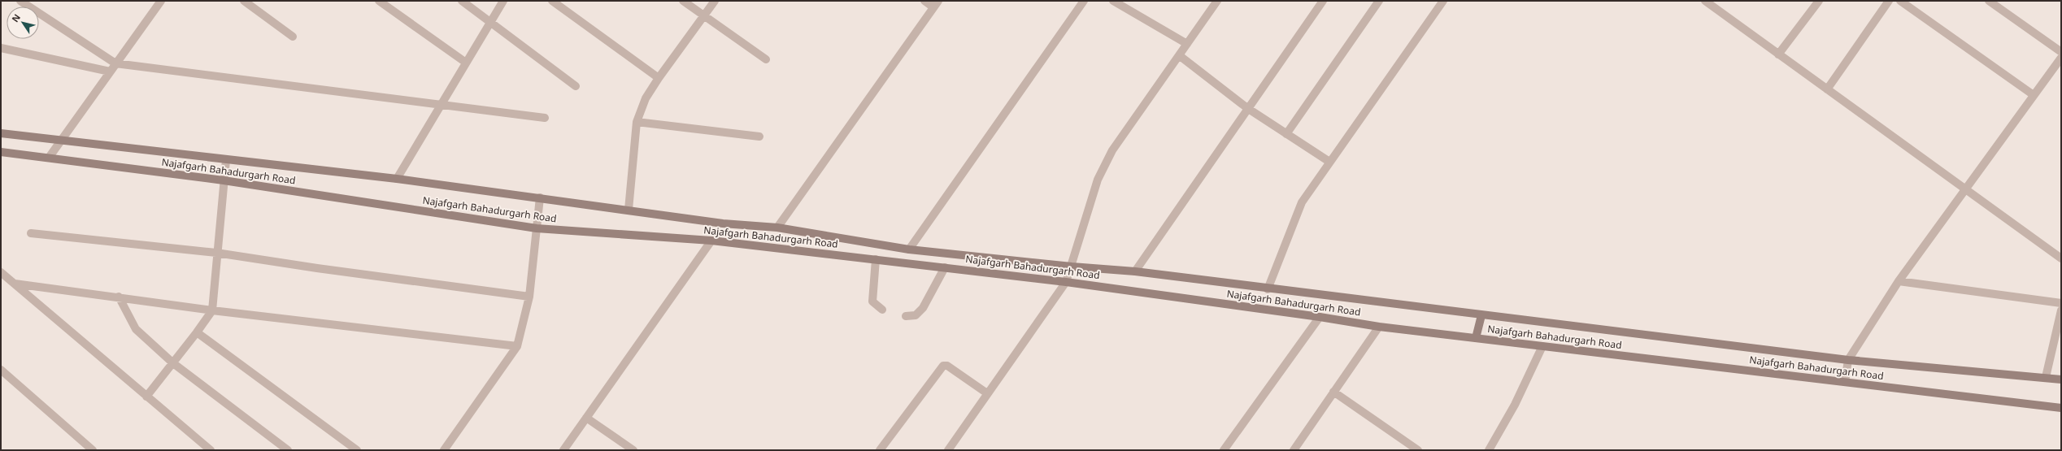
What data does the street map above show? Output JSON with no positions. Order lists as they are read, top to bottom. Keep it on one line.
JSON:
{"streets":{"main road":["Najafgarh Bahadurgarh Road"]},"north":"top left"}
